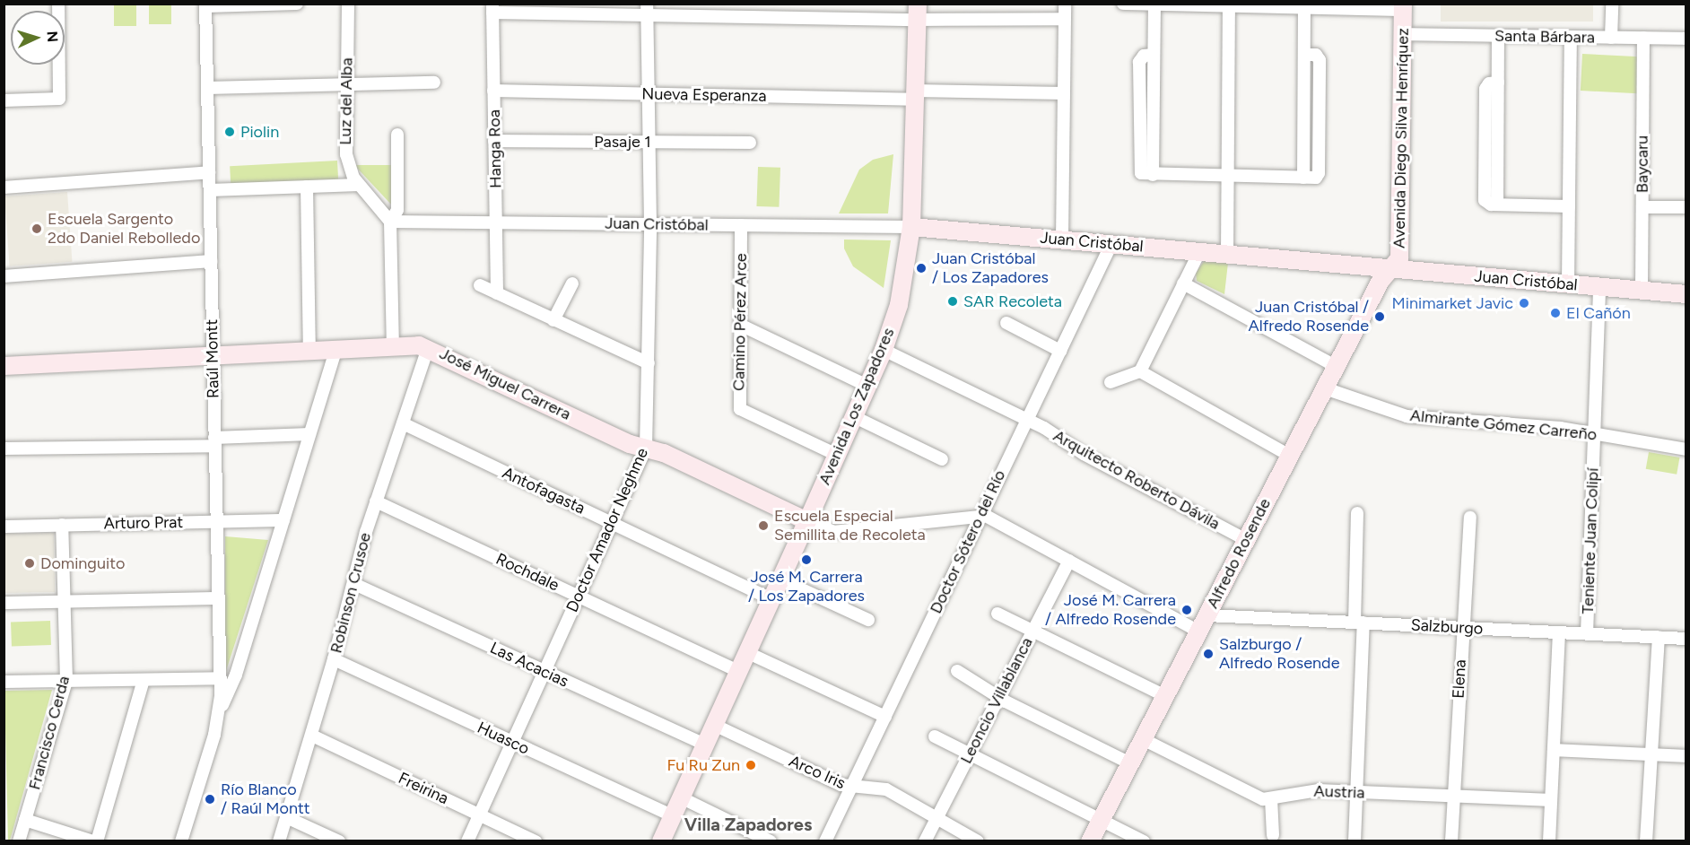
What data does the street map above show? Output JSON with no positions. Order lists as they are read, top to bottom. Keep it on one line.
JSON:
{"streets":{"street":["Santa Bárbara","Nueva Esperanza","Luz del Alba","Avenida Diego Silva Henríquez","Pasaje 1","Hanga Roa","Baycaru","Juan Cristóbal","Camino Pérez Arce","Raúl Montt","José Miguel Carrera","Avenida Los Zapadores","Almirante Gómez Carreño","Arquitecto Roberto Dávila","Antofagasta","Arturo Prat","Doctor Amador Neghme","Teniente Juan Colipí","Doctor Sótero del Río","Alfredo Rosende","Rochdale","Robinson Crusoe","Salzburgo","Las Acacias","Elena","Leoncio Villablanca","Francisco Cerda","Huasco","Arco Iris","Freirina","Austria"]},"crossings":[["Santa Bárbara","Avenida Diego Silva Henríquez"],["Santa Bárbara","Baycaru"],["Nueva Esperanza","Hanga Roa"],["Nueva Esperanza","Avenida Los Zapadores"],["Nueva Esperanza","Doctor Amador Neghme"],["Luz del Alba","Juan Cristóbal"],["Avenida Diego Silva Henríquez","Juan Cristóbal"],["Avenida Diego Silva Henríquez","Alfredo Rosende"],["Pasaje 1","Hanga Roa"],["Pasaje 1","Doctor Amador Neghme"],["Hanga Roa","Juan Cristóbal"],["Baycaru","Juan Cristóbal"],["Juan Cristóbal","Camino Pérez Arce"],["Juan Cristóbal","Avenida Los Zapadores"],["Juan Cristóbal","Doctor Amador Neghme"],["Juan Cristóbal","Teniente Juan Colipí"],["Juan Cristóbal","Doctor Sótero del Río"],["Juan Cristóbal","Alfredo Rosende"],["Camino Pérez Arce","Avenida Los Zapadores"],["Raúl Montt","José Miguel Carrera"],["Raúl Montt","Arturo Prat"],["José Miguel Carrera","Avenida Los Zapadores"],["José Miguel Carrera","Doctor Amador Neghme"],["José Miguel Carrera","Doctor Sótero del Río"],["José Miguel Carrera","Robinson Crusoe"],["Avenida Los Zapadores","Arquitecto Roberto Dávila"],["Avenida Los Zapadores","Antofagasta"],["Avenida Los Zapadores","Rochdale"],["Avenida Los Zapadores","Las Acacias"],["Avenida Los Zapadores","Huasco"],["Avenida Los Zapadores","Arco Iris"],["Almirante Gómez Carreño","Teniente Juan Colipí"],["Almirante Gómez Carreño","Alfredo Rosende"],["Arquitecto Roberto Dávila","Doctor Sótero del Río"],["Arquitecto Roberto Dávila","Alfredo Rosende"],["Antofagasta","Doctor Amador Neghme"],["Antofagasta","Robinson Crusoe"],["Arturo Prat","Francisco Cerda"],["Doctor Amador Neghme","Rochdale"],["Doctor Amador Neghme","Las Acacias"],["Doctor Amador Neghme","Huasco"],["Doctor Amador Neghme","Freirina"],["Teniente Juan Colipí","Salzburgo"],["Doctor Sótero del Río","Arco Iris"],["Alfredo Rosende","Salzburgo"],["Alfredo Rosende","Austria"],["Rochdale","Robinson Crusoe"],["Robinson Crusoe","Las Acacias"],["Robinson Crusoe","Huasco"],["Robinson Crusoe","Freirina"],["Salzburgo","Elena"],["Elena","Austria"],["Leoncio Villablanca","Arco Iris"]],"districts":["Villa Zapadores"],"places":["Piolin","Escuela Sargento 2do Daniel Rebolledo","Juan Cristóbal / Los Zapadores","SAR Recoleta","Minimarket Javic","El Cañón","Juan Cristóbal / Alfredo Rosende","Escuela Especial Semillita de Recoleta","José M. Carrera / Los Zapadores","Dominguito","José M. Carrera / Alfredo Rosende","Salzburgo / Alfredo Rosende","Fu Ru Zun","Río Blanco / Raúl Montt"],"north":"right"}
